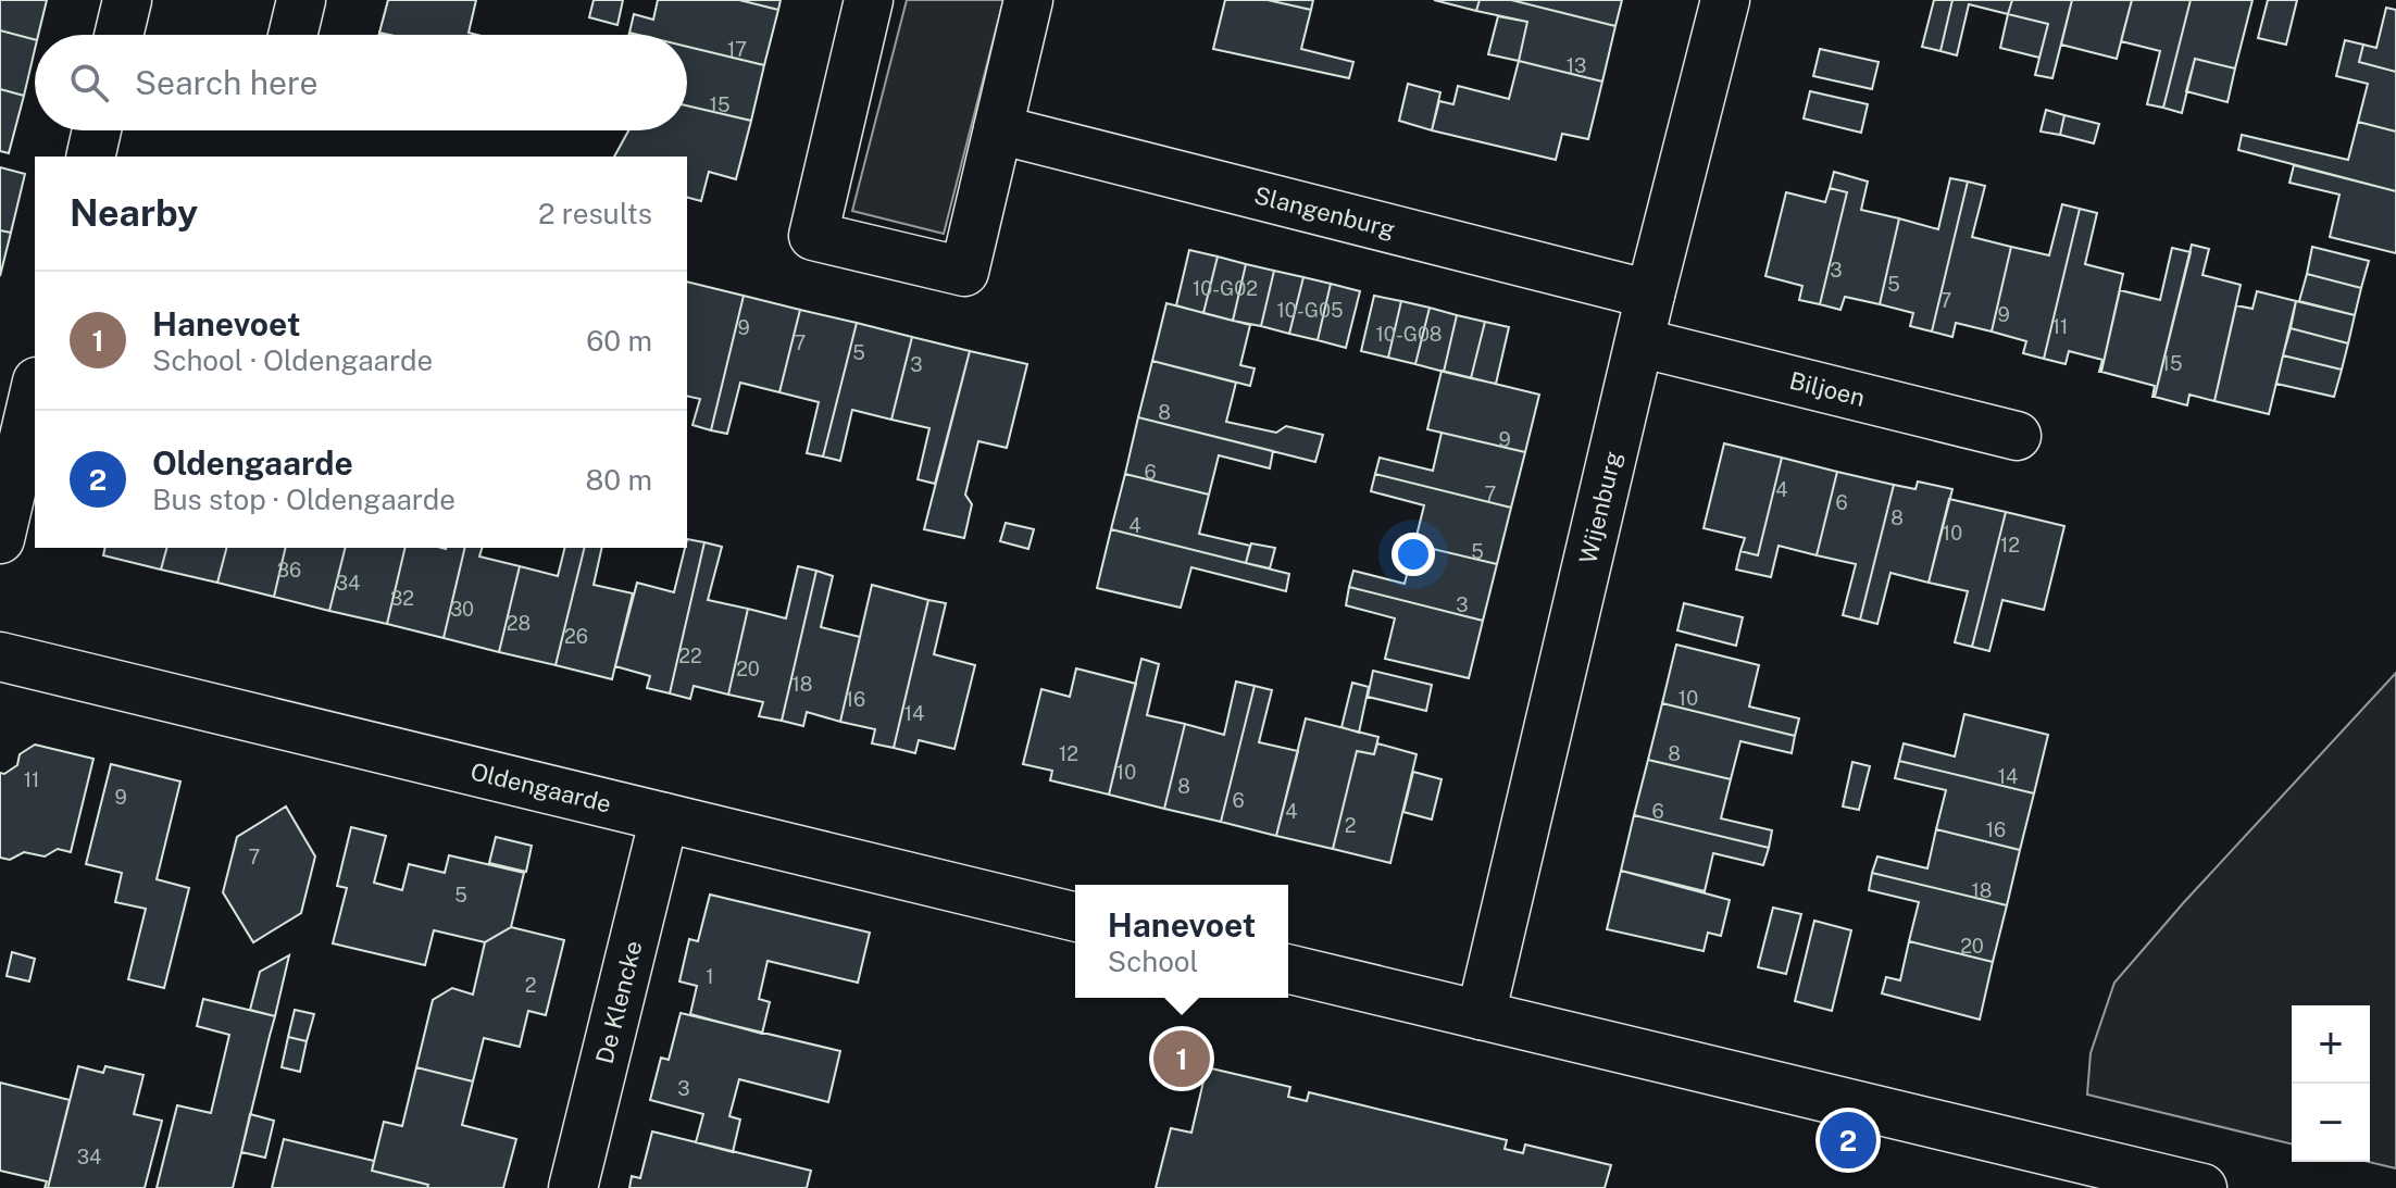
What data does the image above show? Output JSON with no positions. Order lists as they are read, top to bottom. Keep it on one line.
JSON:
{"streets":{"street":["Slangenburg","Biljoen","Wijenburg","Oldengaarde","De Klencke"]},"crossings":[["Slangenburg","Wijenburg"],["Biljoen","Wijenburg"],["Oldengaarde","De Klencke"]],"house_numbers":["17","13","15","3","5","10-G02","7","10-G05","9","11","9","10-G08","7","5","15","3","8","9","6","4","7","6","8","4","10","12","5","36","34","32","3","30","28","26","22","20","18","10","16","14","12","8","10","14","11","8","9","6","4","6","2","16","7","18","5","20","1","2","3","34"],"page":{"search":"Search here","heading":["Nearby","2 results"],"list":[{"mark":"1","name":"Hanevoet","note":"School · Oldengaarde","value":"60 m"},{"mark":"2","name":"Oldengaarde","note":"Bus stop · Oldengaarde","value":"80 m"}],"popup":["Hanevoet","School"],"map_buttons":["+","−"],"pins":["1","2"]}}
